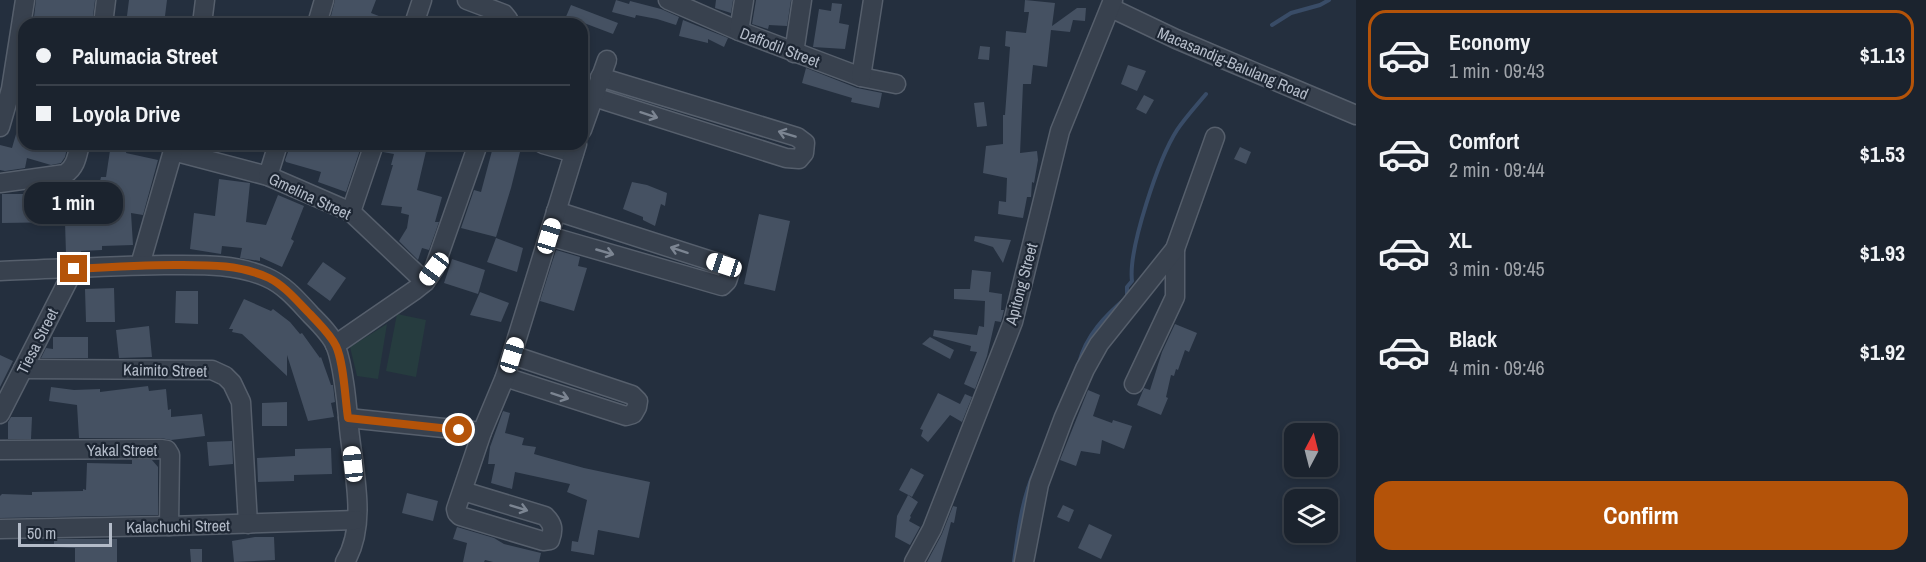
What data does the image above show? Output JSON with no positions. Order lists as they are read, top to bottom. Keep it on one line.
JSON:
{"streets":{"street":["Daffodil Street","Macasandig-Balulang Road","Gmelina Street","Apitong Street","Tiesa Street","Kaimito Street","Yakal Street","Kalachuchi Street"]},"crossings":[["Macasandig-Balulang Road","Apitong Street"],["Tiesa Street","Kaimito Street"],["Kaimito Street","Kalachuchi Street"],["Yakal Street","Kalachuchi Street"]],"scale_bar":"50 m","north":"top","page":{"list":[{"name":"Economy","note":"1 min · 09:43","value":"$1.13"},{"name":"Comfort","note":"2 min · 09:44","value":"$1.53"},{"name":"XL","note":"3 min · 09:45","value":"$1.93"},{"name":"Black","note":"4 min · 09:46","value":"$1.92"}],"banner":["Palumacia Street","Loyola Drive"],"bubble":"1 min","buttons":"Confirm","scale":"50 m"}}
